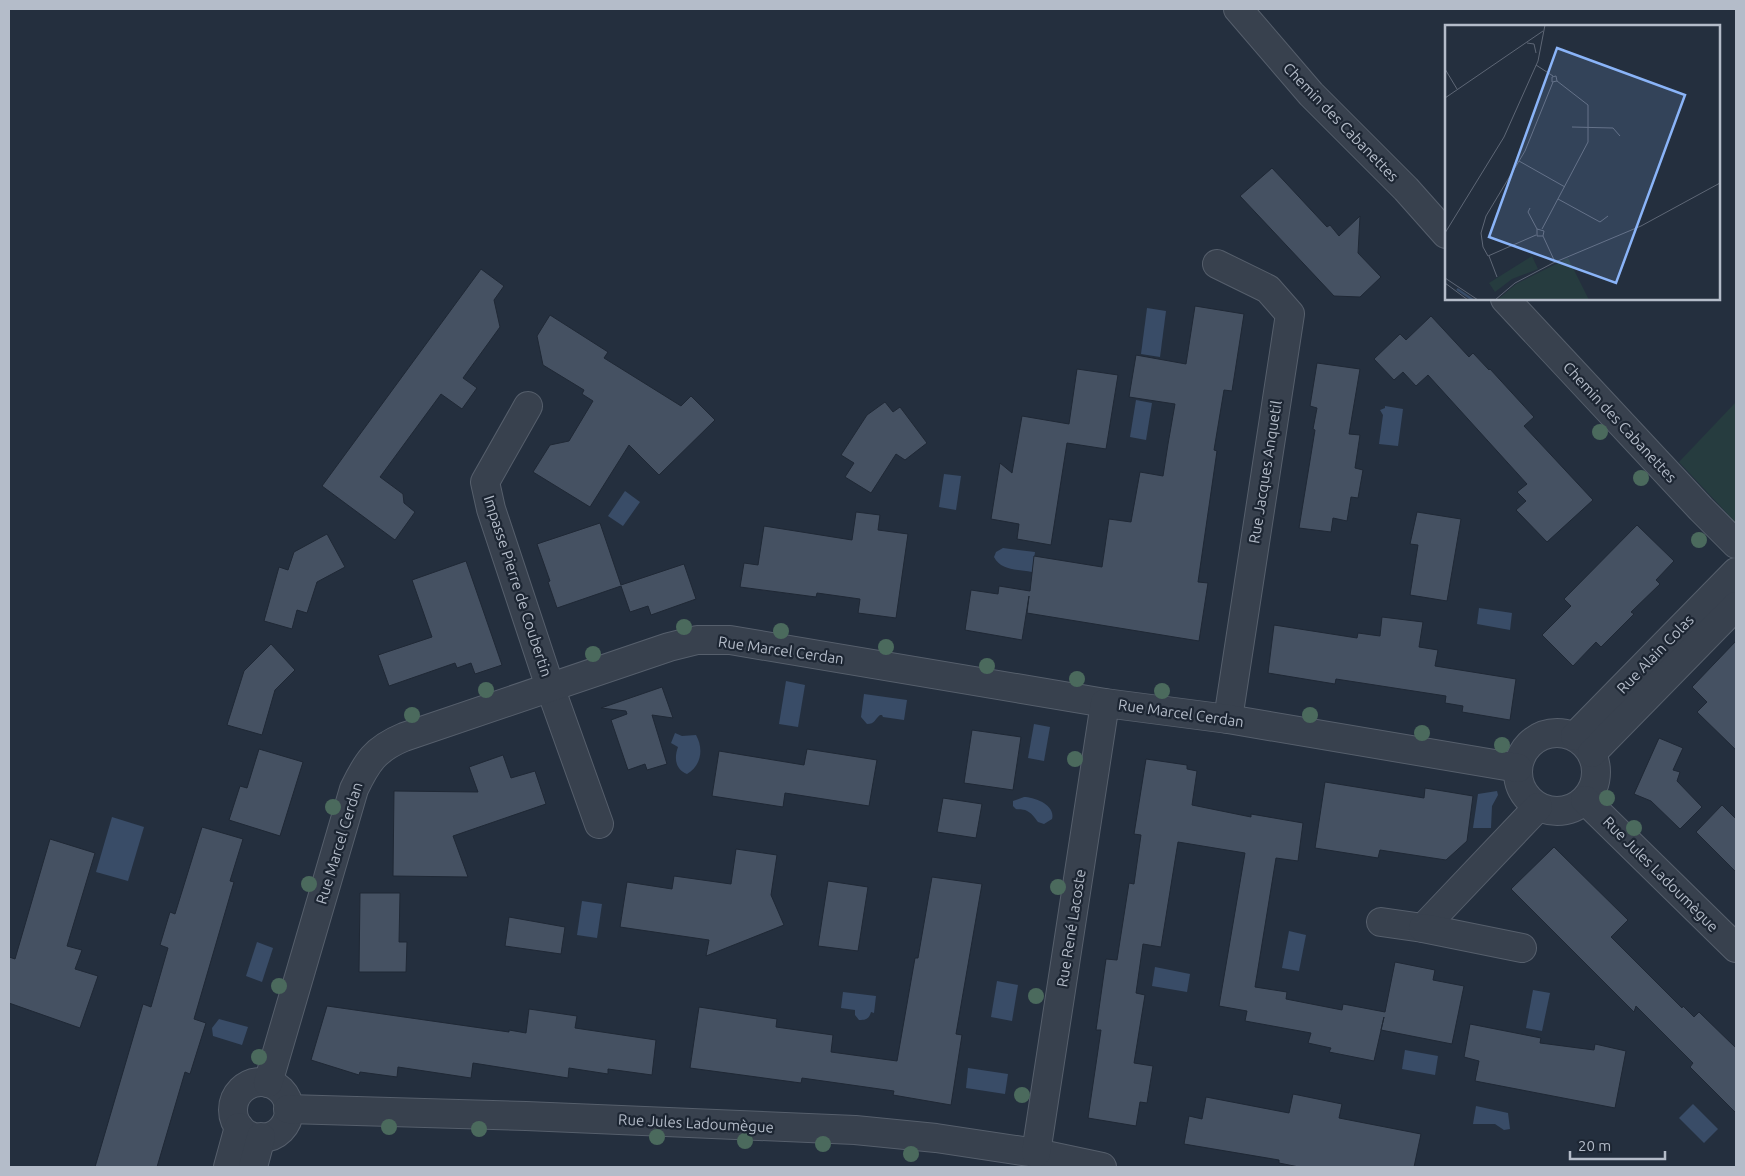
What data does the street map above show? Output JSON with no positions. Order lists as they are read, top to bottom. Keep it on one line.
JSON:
{"streets":{"street":["Chemin des Cabanettes","Rue Jacques Anquetil","Impasse Pierre de Coubertin","Rue Marcel Cerdan","Rue Alain Colas","Rue Jules Ladoumègue","Rue René Lacoste"]},"crossings":[["Rue Jacques Anquetil","Rue Marcel Cerdan"],["Impasse Pierre de Coubertin","Rue Marcel Cerdan"],["Rue Marcel Cerdan","Rue Alain Colas"],["Rue Marcel Cerdan","Rue Jules Ladoumègue"],["Rue Marcel Cerdan","Rue René Lacoste"],["Rue Alain Colas","Rue Jules Ladoumègue"],["Rue Jules Ladoumègue","Rue René Lacoste"]],"scale_bar":"20 m"}
